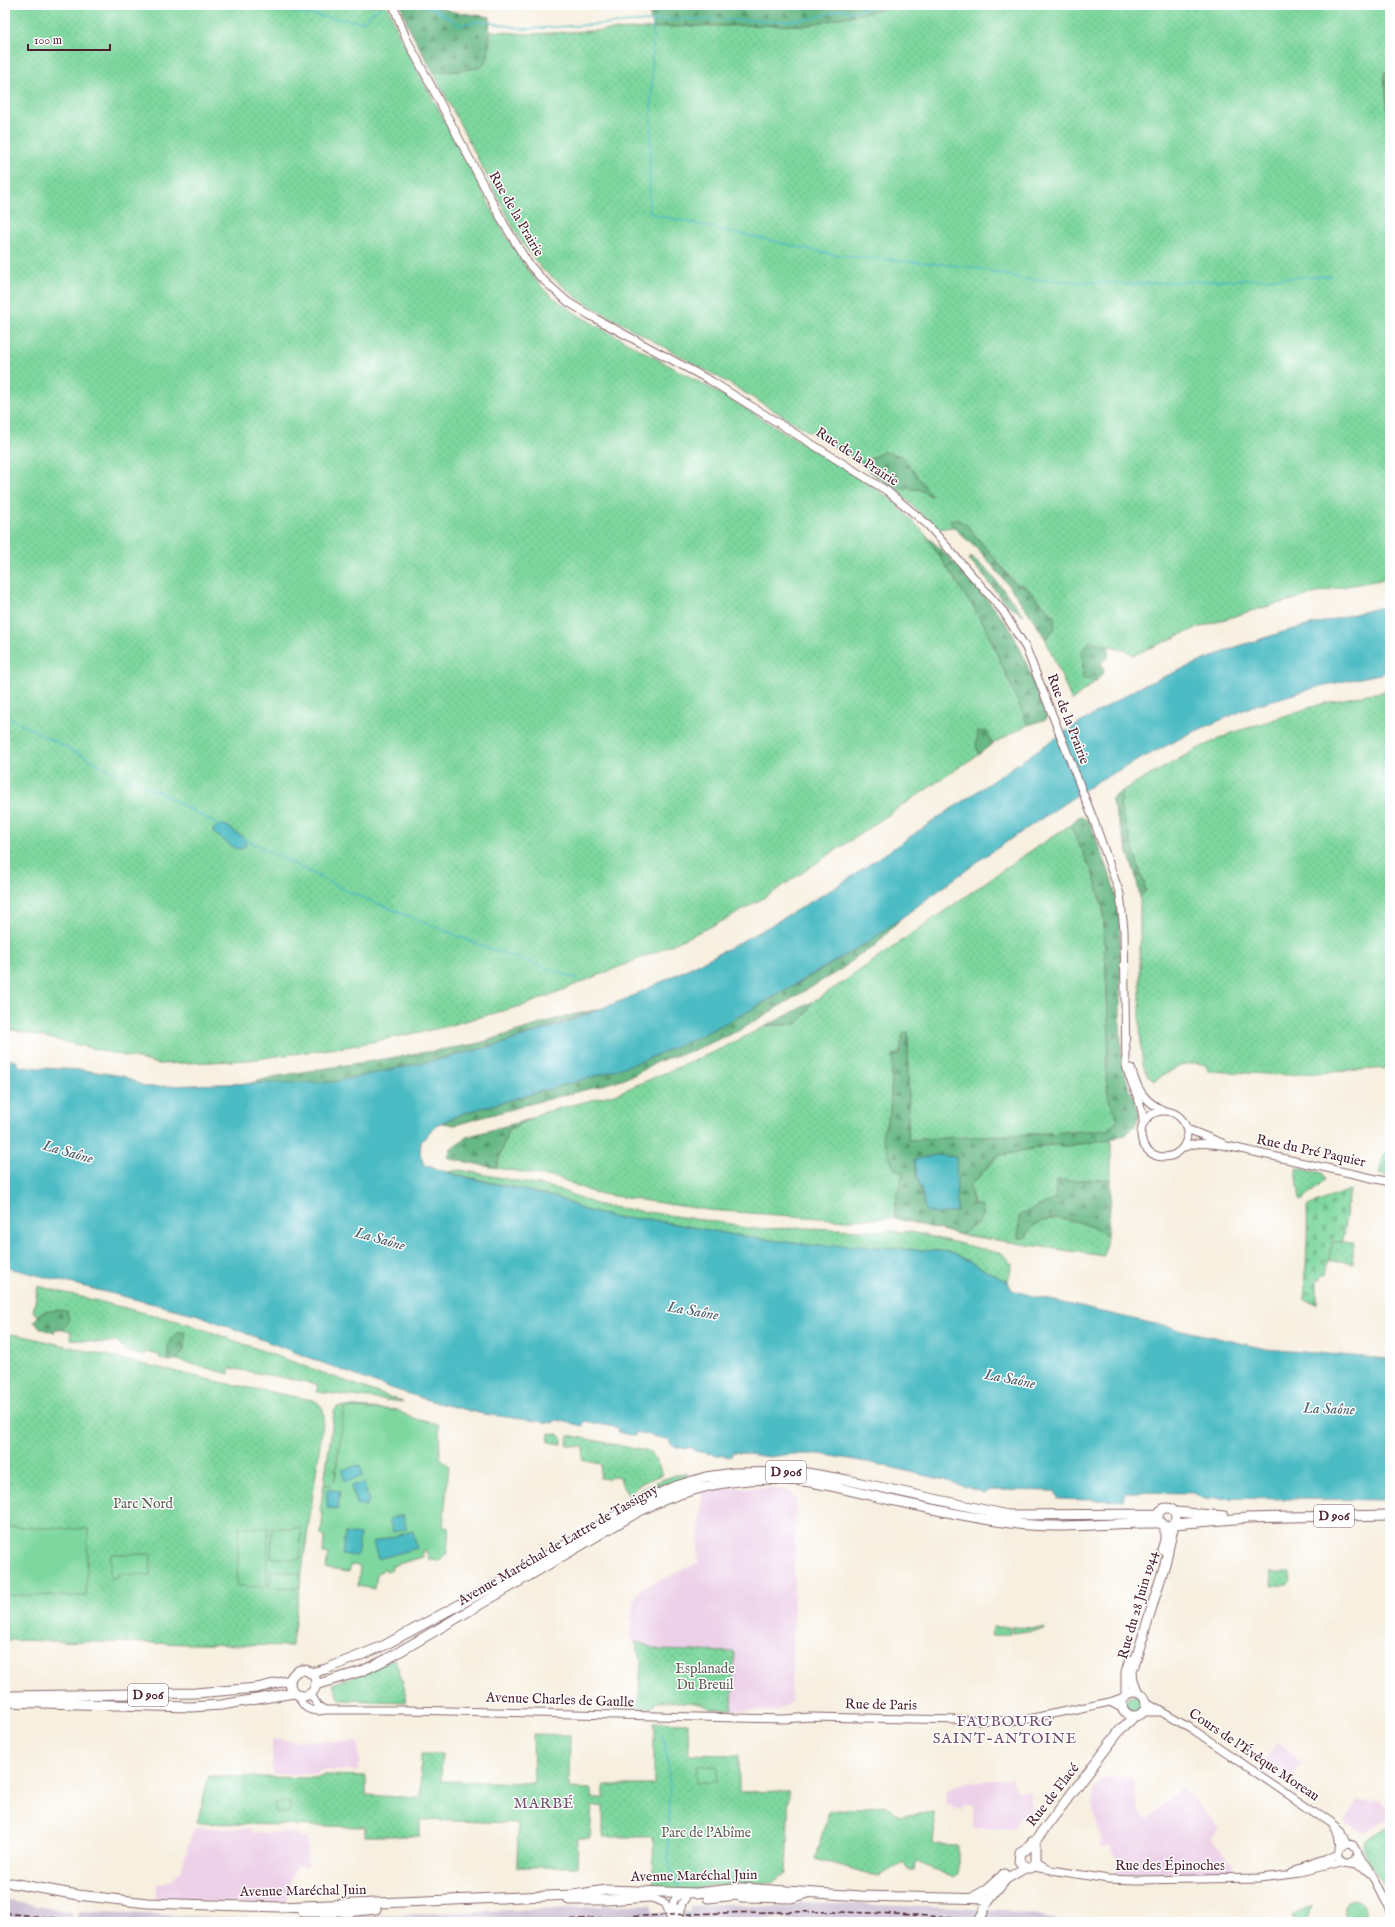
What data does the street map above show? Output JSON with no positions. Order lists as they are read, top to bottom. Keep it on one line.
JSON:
{"streets":{"main road":["D 906","Avenue Maréchal de Lattre de Tassigny","Rue du 28 Juin 1944","Rue de Flacé","Avenue Maréchal Juin"],"street":["Rue de la Prairie","Rue du Pré Paquier","Avenue Charles de Gaulle","Rue de Paris","Cours de l'Évêque Moreau","Rue des Épinoches"]},"crossings":[["Rue de la Prairie","Rue du Pré Paquier"],["D 906","Avenue Maréchal de Lattre de Tassigny"],["D 906","Rue du 28 Juin 1944"],["D 906","Avenue Charles de Gaulle"],["Avenue Maréchal de Lattre de Tassigny","Rue du 28 Juin 1944"],["Avenue Maréchal de Lattre de Tassigny","Avenue Charles de Gaulle"],["Rue du 28 Juin 1944","Rue de Paris"],["Rue du 28 Juin 1944","Cours de l'Évêque Moreau"],["Rue du 28 Juin 1944","Rue de Flacé"],["Avenue Charles de Gaulle","Rue de Paris"],["Rue de Paris","Cours de l'Évêque Moreau"],["Rue de Paris","Rue de Flacé"],["Cours de l'Évêque Moreau","Rue de Flacé"],["Cours de l'Évêque Moreau","Rue des Épinoches"],["Rue de Flacé","Rue des Épinoches"]],"districts":["FAUBOURG SAINT-ANTOINE","MARBÉ"],"water":["La Saône"],"parks":["Parc Nord","Esplanade Du Breuil","Parc de l'Abîme"],"scale_bar":"100 m"}
